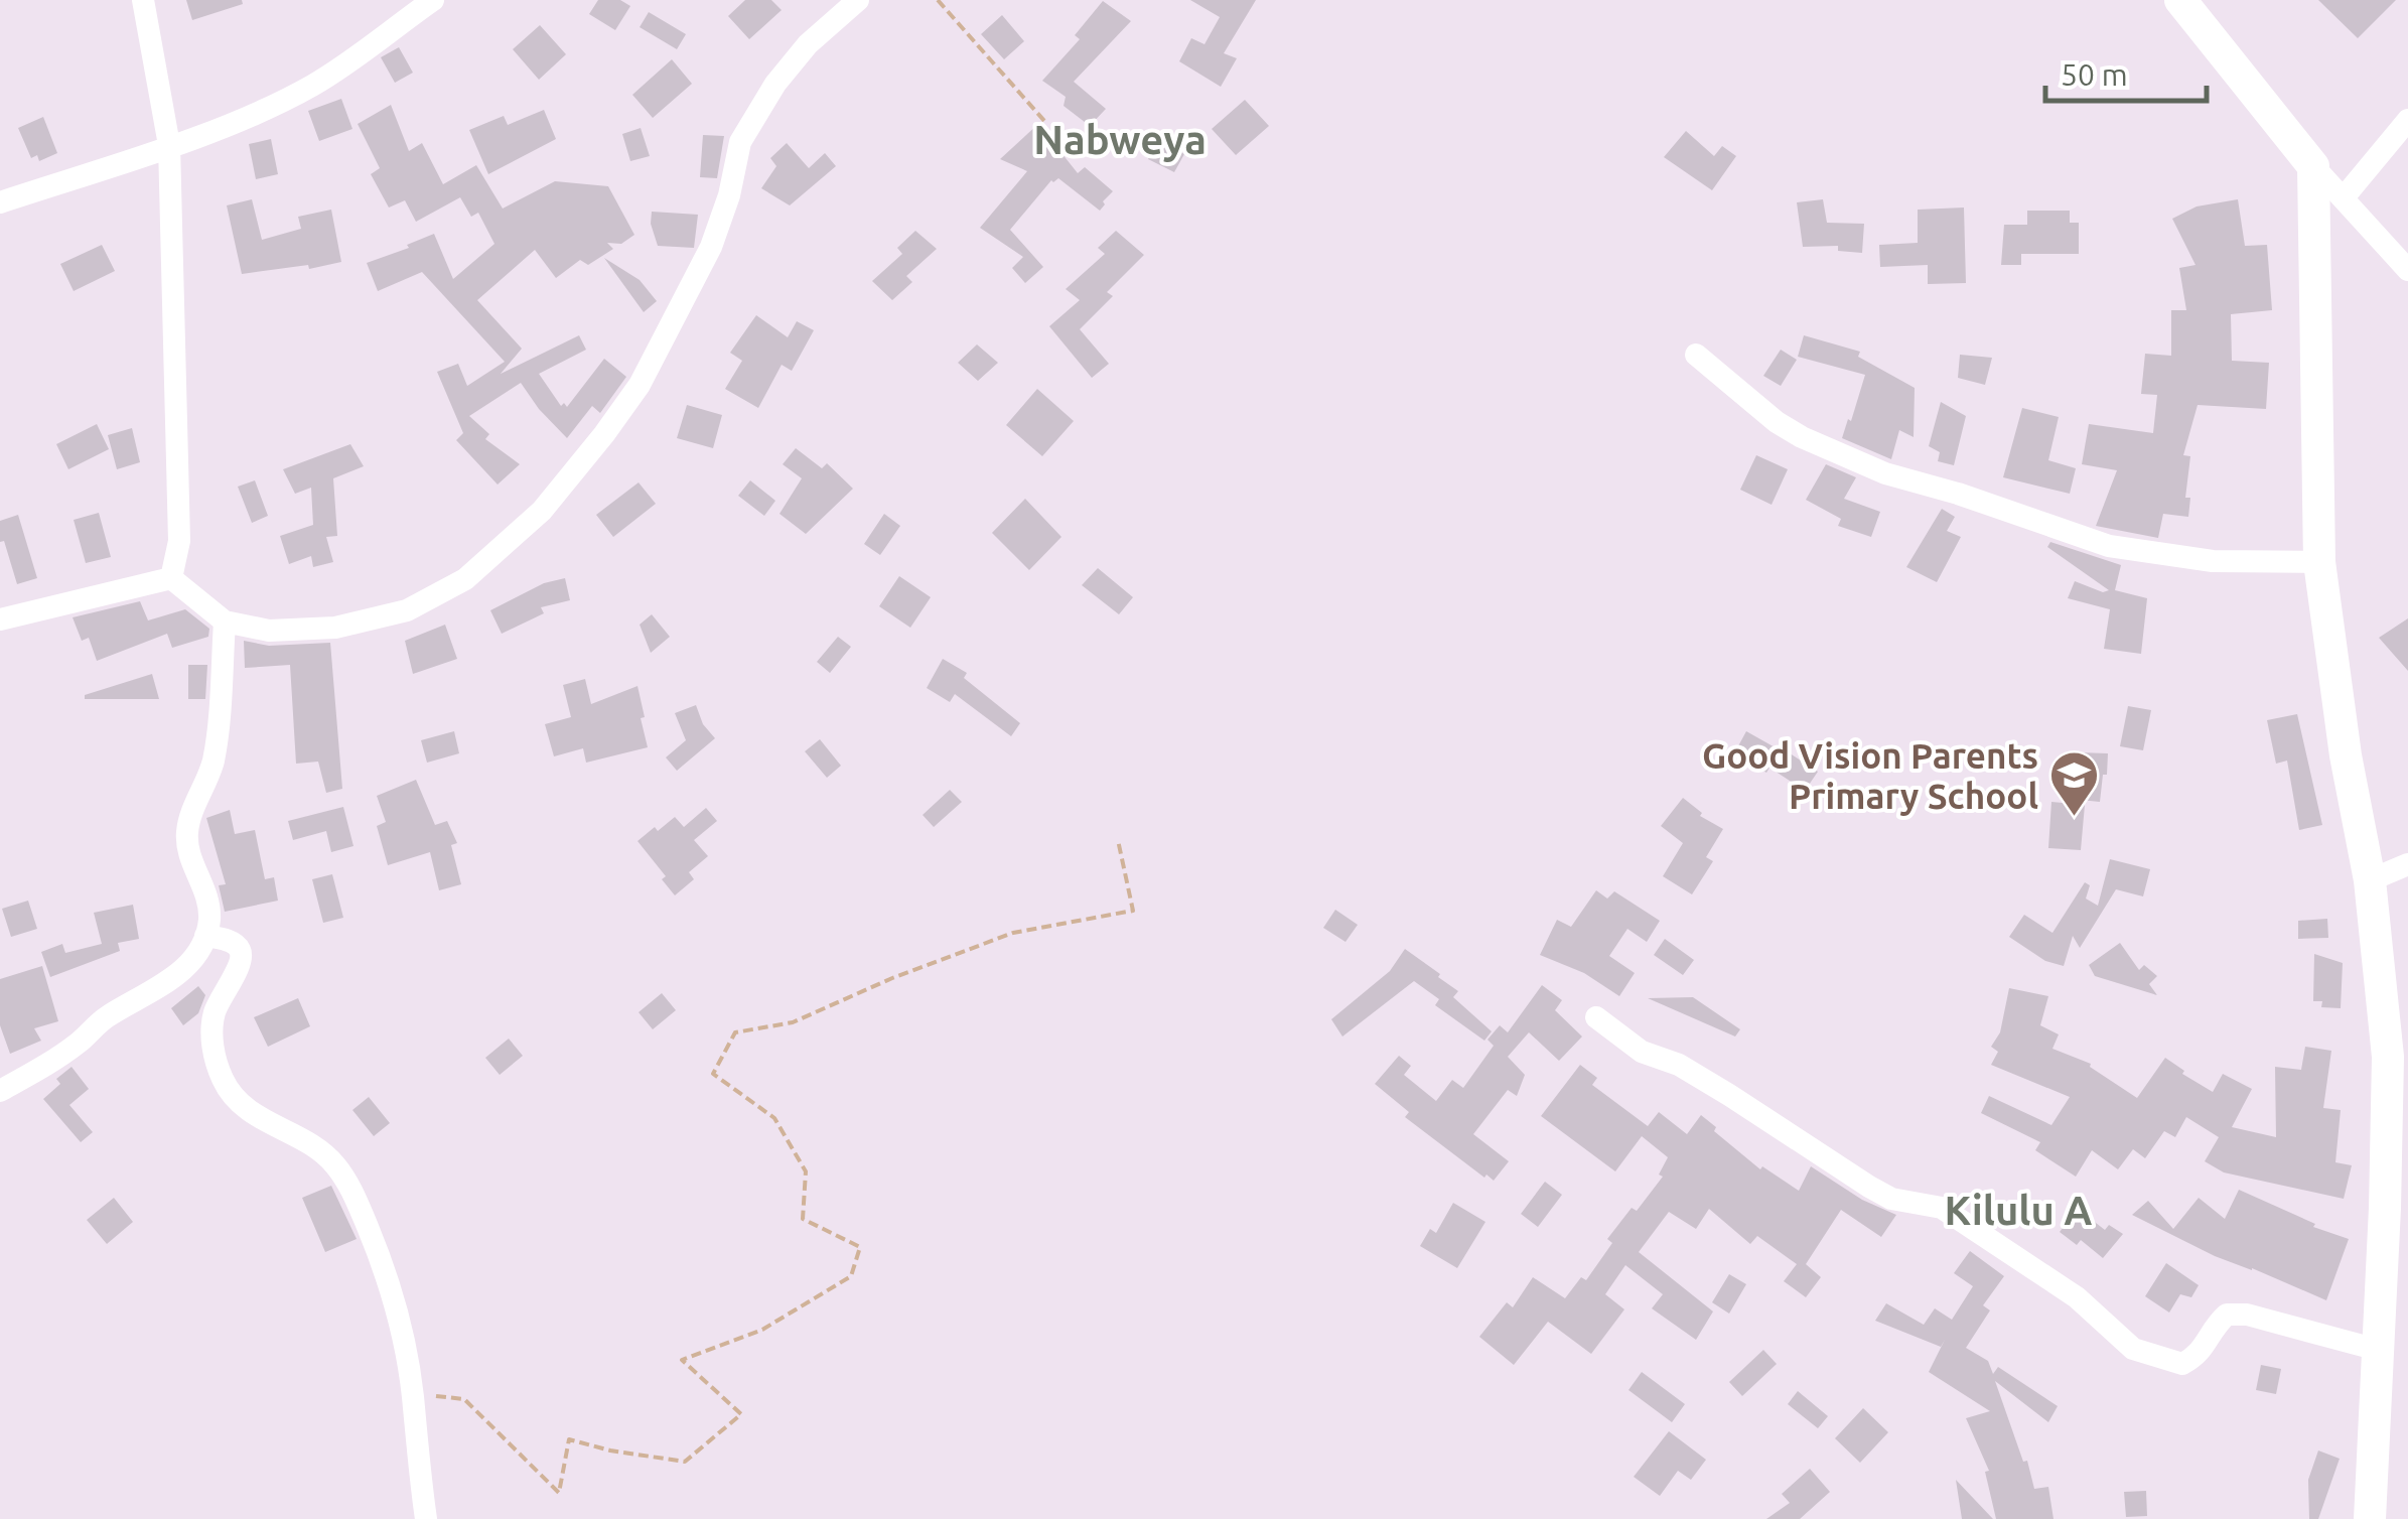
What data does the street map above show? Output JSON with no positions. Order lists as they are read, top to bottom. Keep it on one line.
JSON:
{"districts":["Nabweya","Kilulu A"],"places":{"school or university":["Good Vision Parents Primary School"]},"scale_bar":"50 m"}
